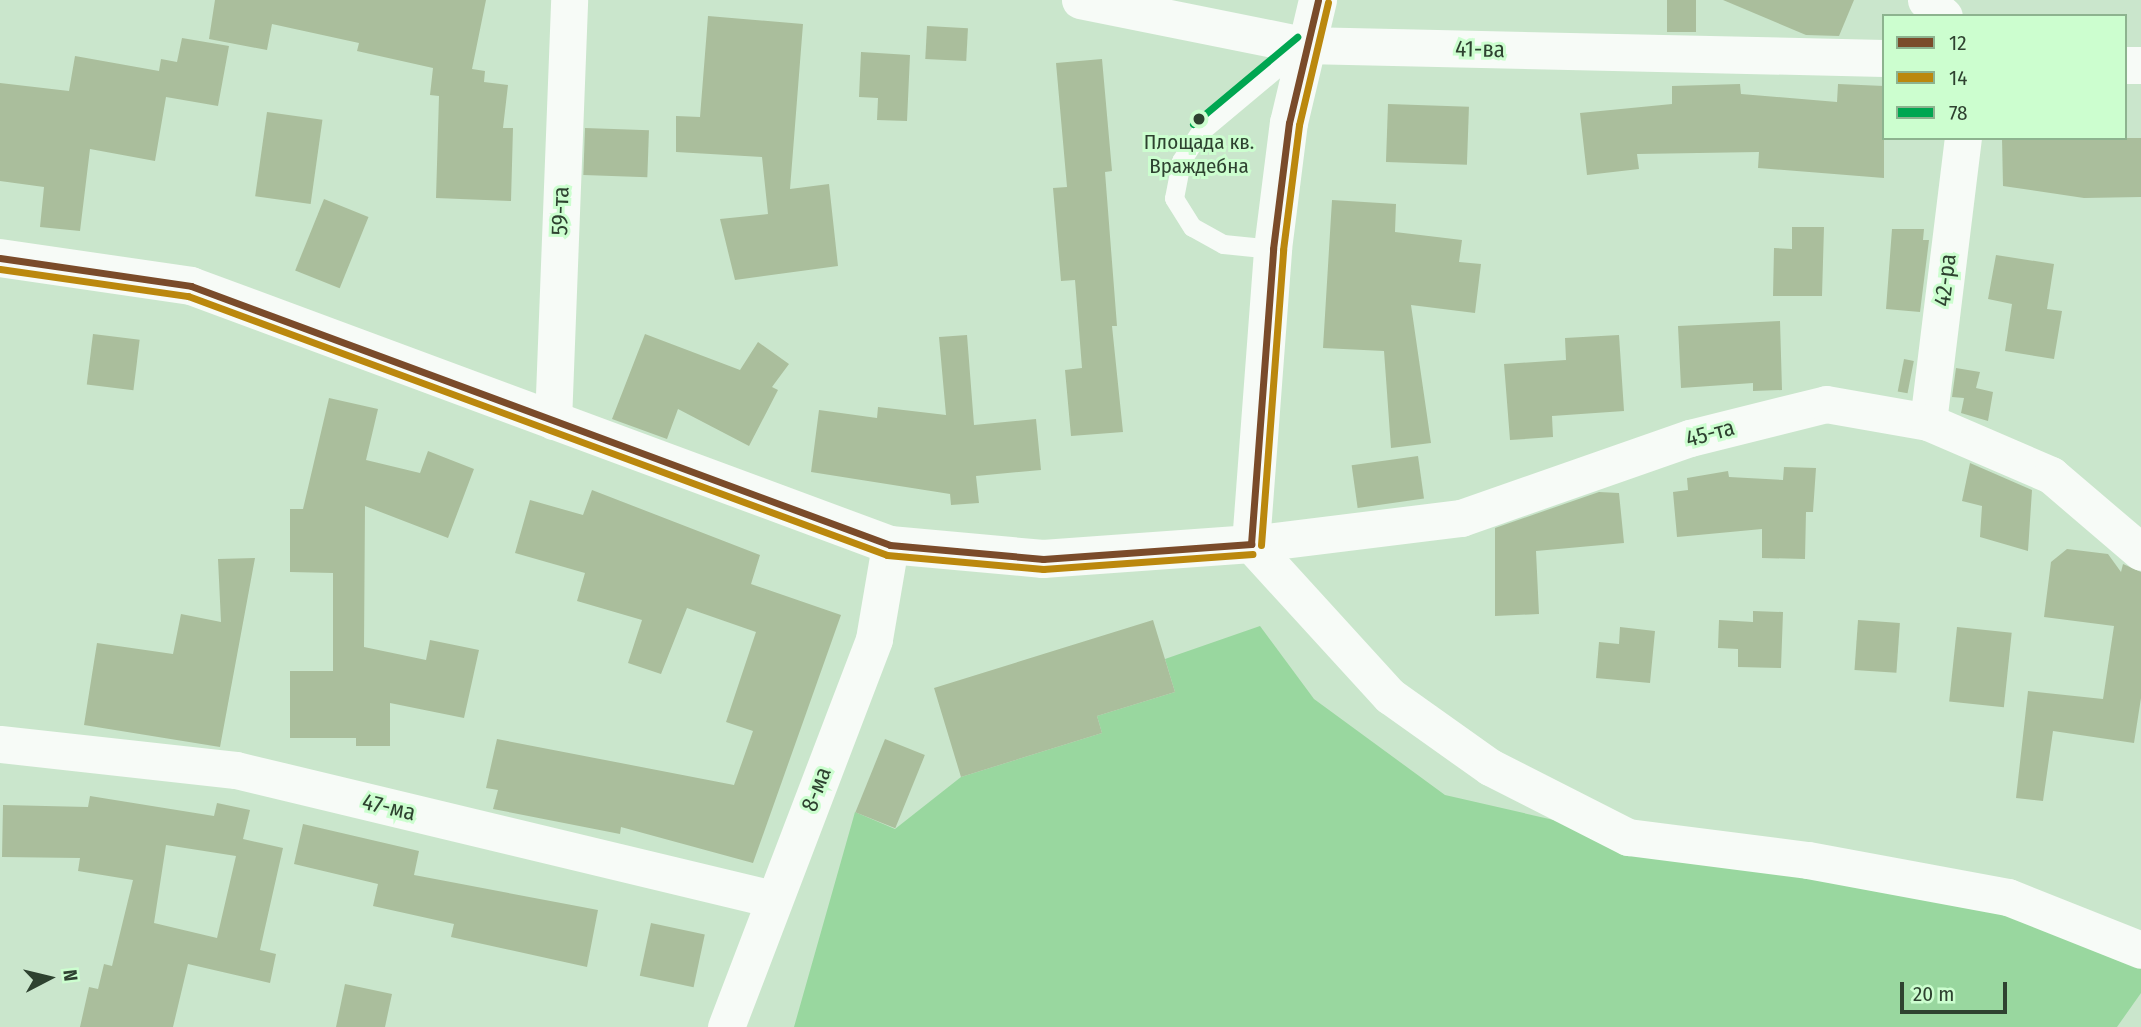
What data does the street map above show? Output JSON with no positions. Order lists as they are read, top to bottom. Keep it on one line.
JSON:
{"streets":{"street":["41-ва","59-та","42-ра","45-та","8-ма","47-ма"]},"crossings":[["42-ра","45-та"],["8-ма","47-ма"]],"places":["Площада кв. Враждебна"],"lines":["transit line 12","transit line 14","transit line 78"],"legend":["12","14","78"],"scale_bar":"20 m","north":"right"}
